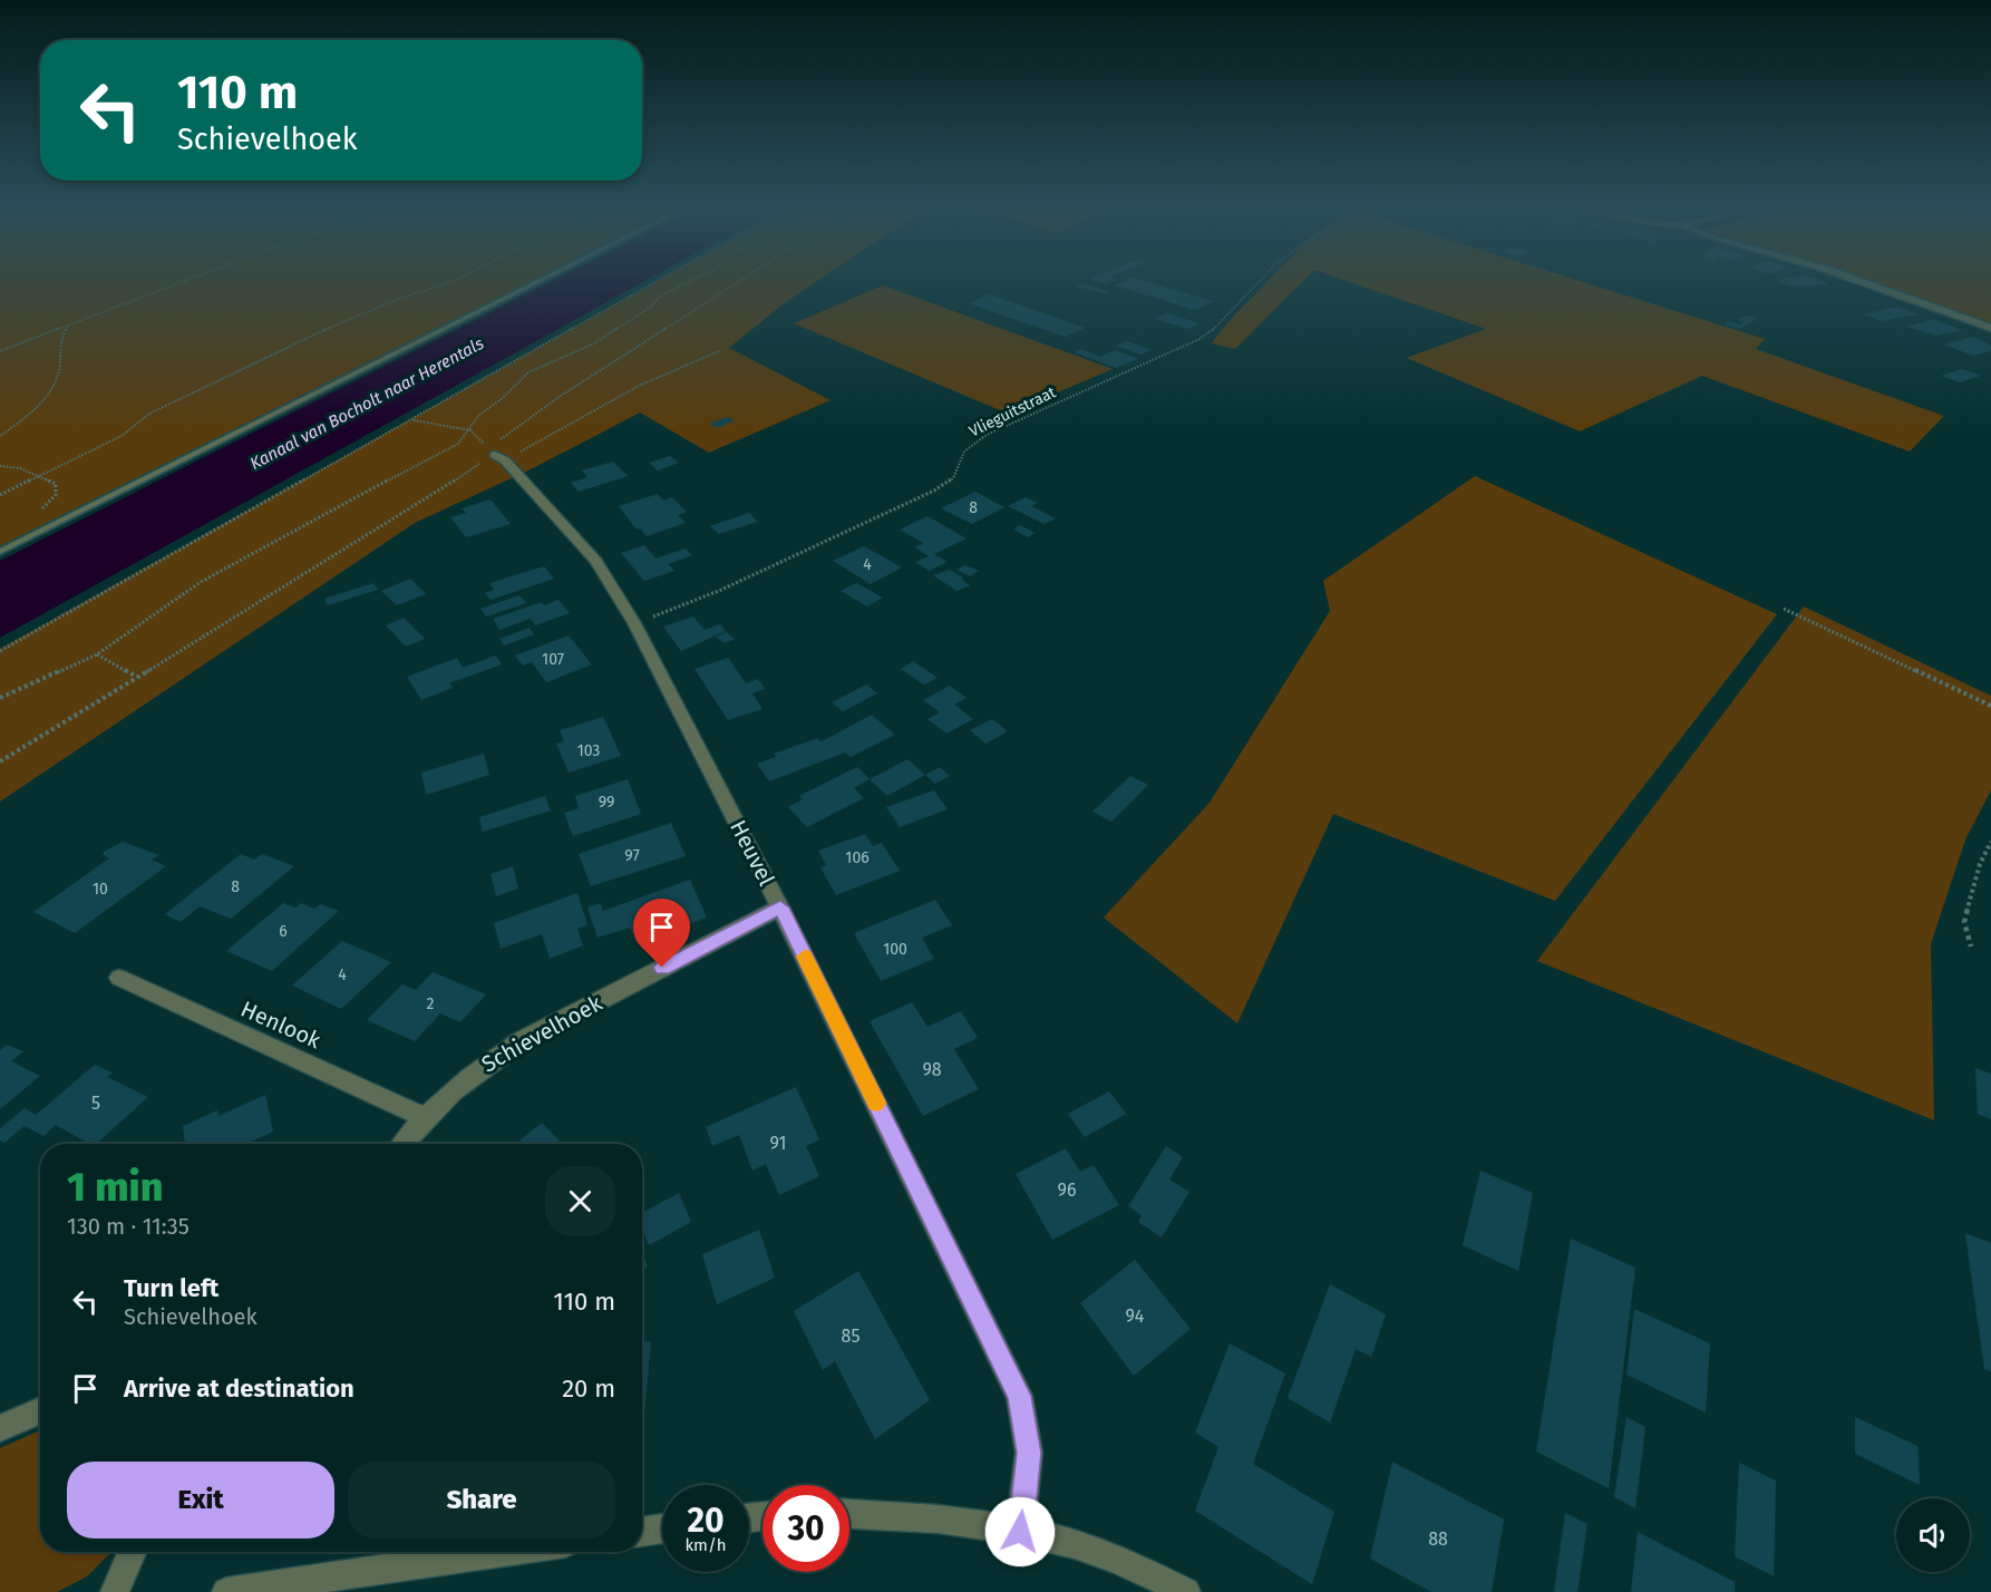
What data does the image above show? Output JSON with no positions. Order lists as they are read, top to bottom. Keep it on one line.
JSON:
{"streets":{"street":["Heuvel","Henlook","Schievelhoek"],"path":["Vlieguitstraat"]},"crossings":[["Vlieguitstraat","Heuvel"],["Heuvel","Schievelhoek"],["Henlook","Schievelhoek"]],"water":["Kanaal van Bocholt naar Herentals"],"house_numbers":["8","4","107","103","99","97","106","8","10","6","100","4","2","98","5","91","96","94","85","88"],"page":{"turn":["110 m","Schievelhoek"],"heading":["1 min","130 m · 11:35"],"list":[{"name":"Turn left","note":"Schievelhoek","value":"110 m"},{"name":"Arrive at destination","value":"20 m"}],"buttons":["Exit","Share"],"speed":"20 km/h","limit":"30"}}
